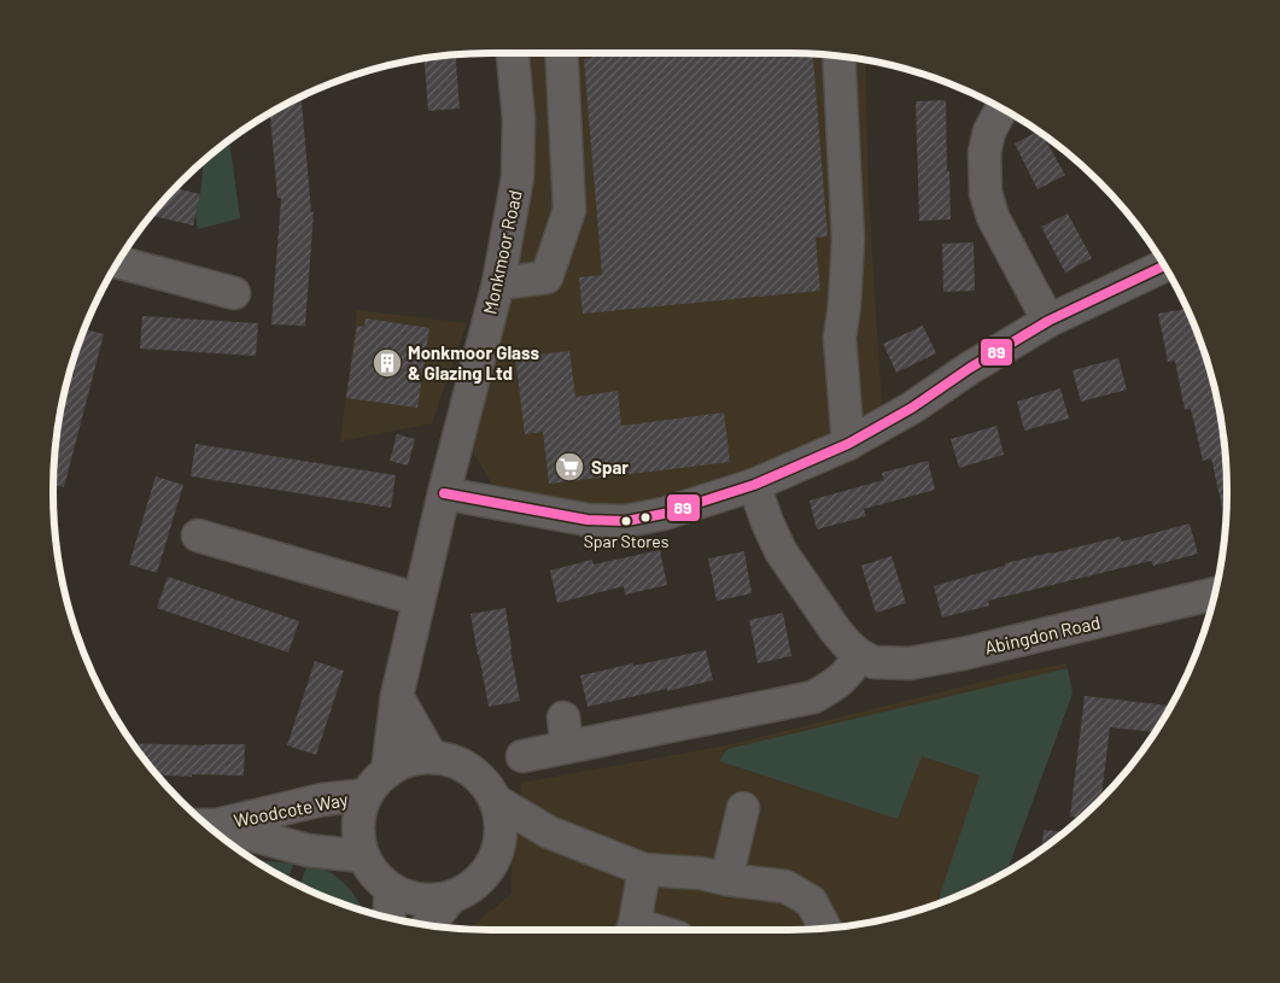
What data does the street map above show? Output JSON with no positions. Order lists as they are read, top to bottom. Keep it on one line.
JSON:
{"streets":{"street":["Monkmoor Road","Abingdon Road","Woodcote Way"]},"crossings":[["Monkmoor Road","Woodcote Way"]],"places":{"building":["Monkmoor Glass & Glazing Ltd"],"supermarket":["Spar"],"other":["Spar Stores"]},"lines":["transit line 89"]}
